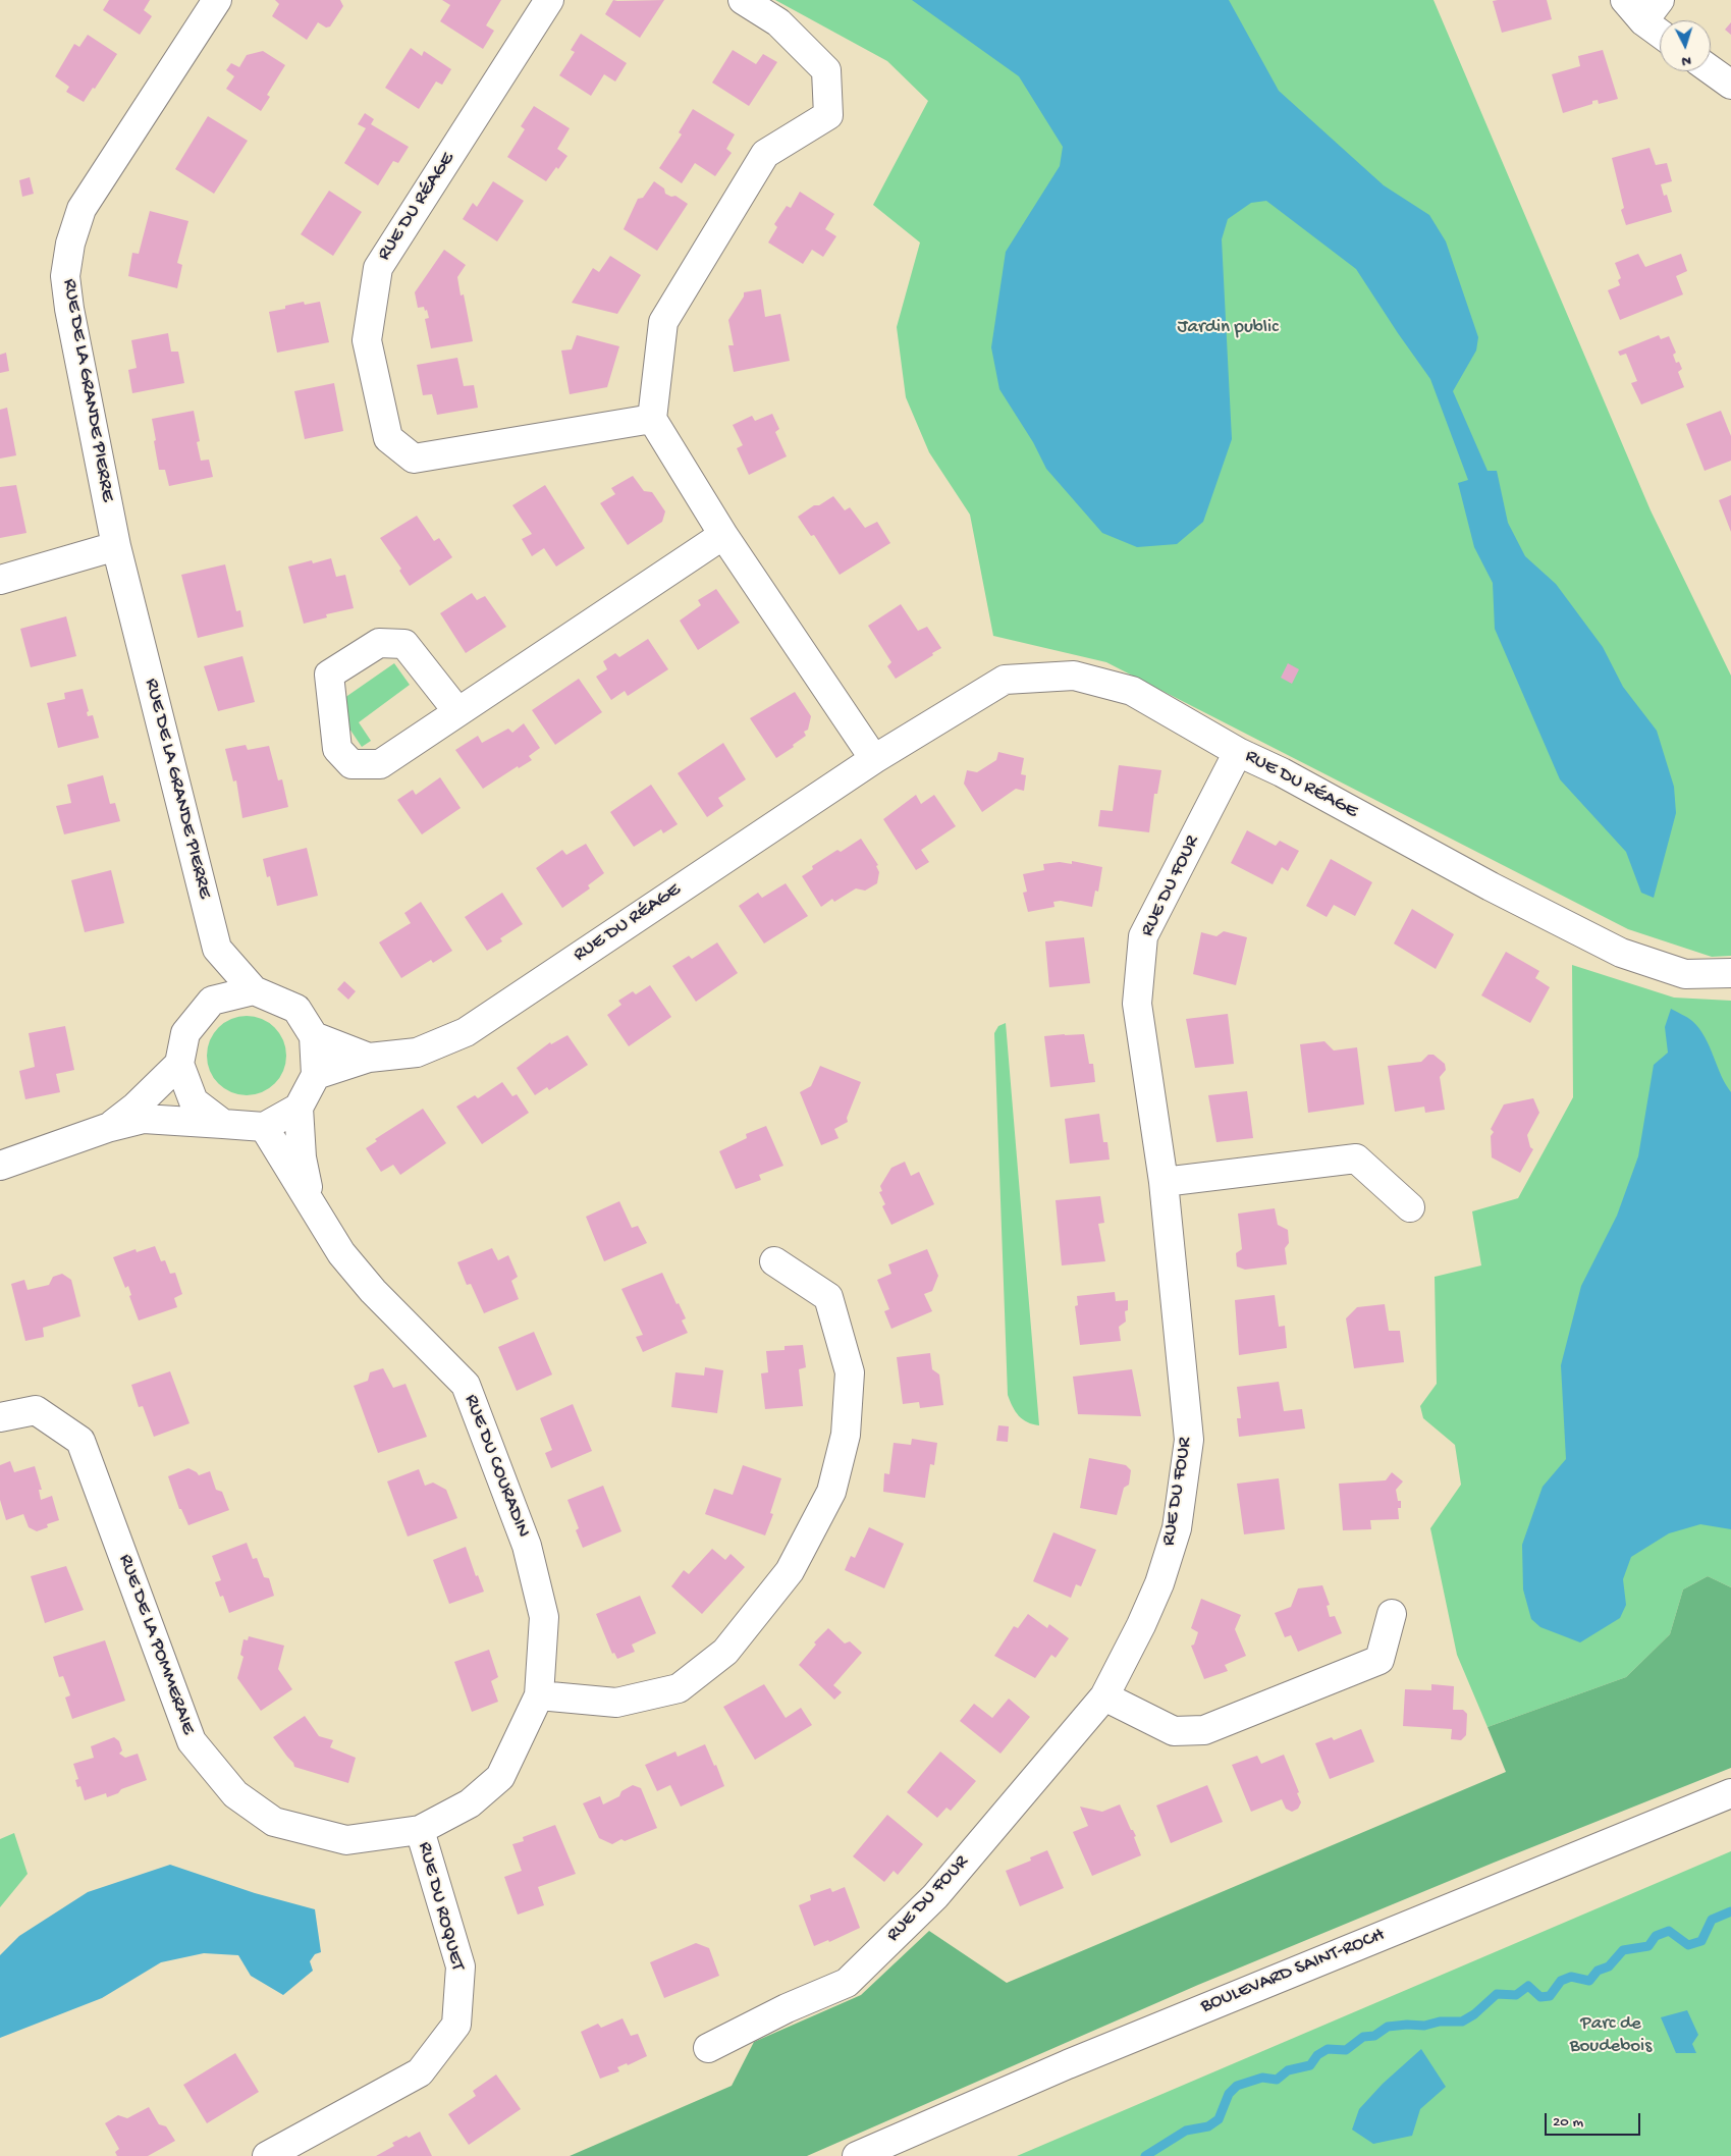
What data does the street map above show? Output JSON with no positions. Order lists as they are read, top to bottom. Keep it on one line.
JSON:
{"streets":{"street":["RUE DU RÉAGE","RUE DE LA GRANDE PIERRE","RUE DU FOUR","RUE DU COURADIN","RUE DE LA POMMERAIE","RUE DU ROQUET","BOULEVARD SAINT-ROCH"]},"crossings":[["RUE DU RÉAGE","RUE DU FOUR"],["RUE DE LA GRANDE PIERRE","RUE DU COURADIN"],["RUE DU COURADIN","RUE DE LA POMMERAIE"],["RUE DU COURADIN","RUE DU ROQUET"],["RUE DE LA POMMERAIE","RUE DU ROQUET"]],"parks":["Jardin public","Parc de Boudebois"],"scale_bar":"20 m","north":"bottom"}
